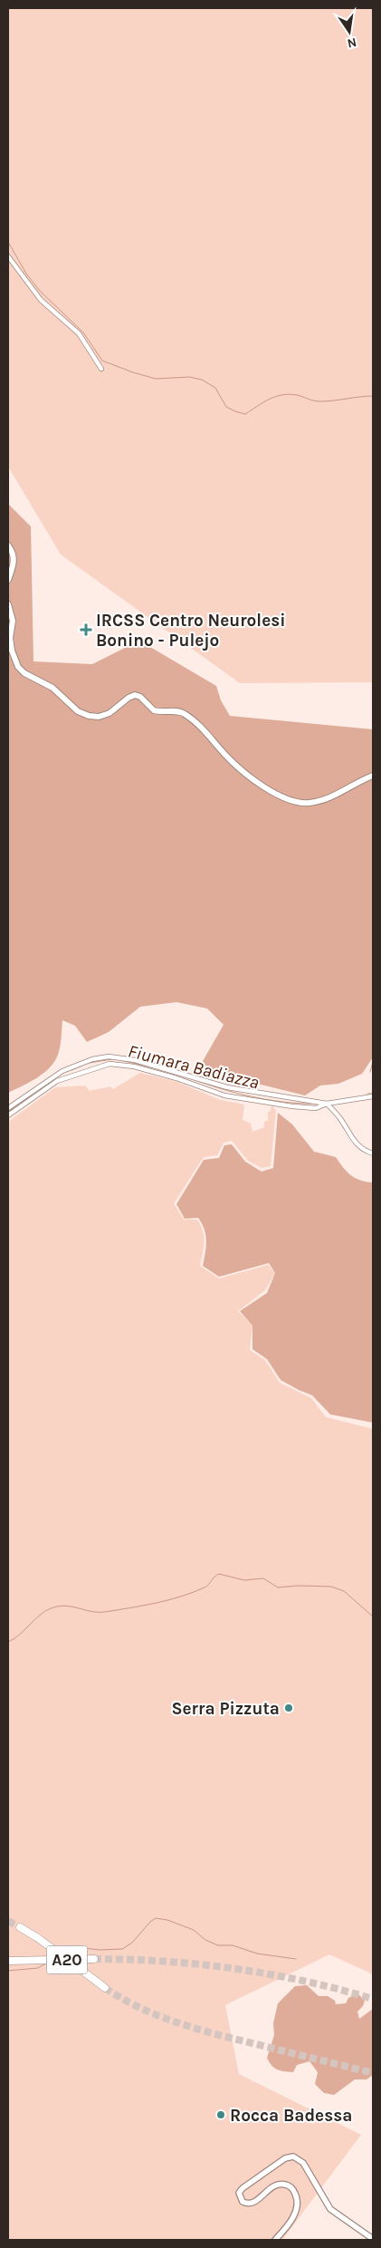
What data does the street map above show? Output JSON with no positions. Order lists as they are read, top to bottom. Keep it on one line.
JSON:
{"streets":{"highway":["A20"]},"water":["Fiumara Badiazza"],"places":{"health":["IRCSS Centro Neurolesi Bonino - Pulejo"],"other":["Serra Pizzuta","Rocca Badessa"]},"north":"bottom"}
